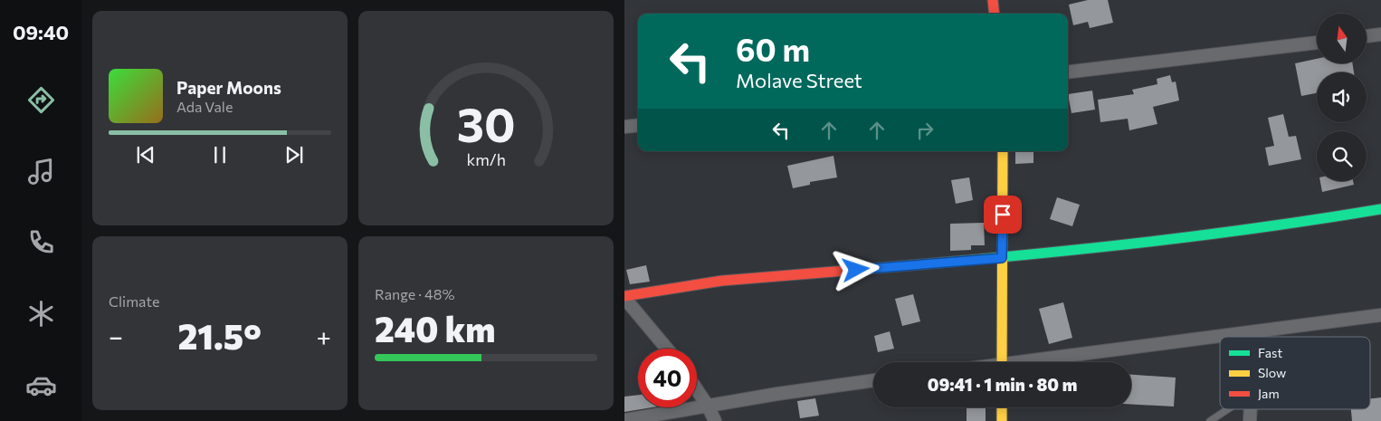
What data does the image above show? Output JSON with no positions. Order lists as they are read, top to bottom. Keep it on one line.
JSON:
{"legend":["Fast","Slow","Jam"],"north":"top","page":{"tabs":"09:40","turn":["60 m","Molave Street"],"song":["Paper Moons","Ada Vale"],"tile":["Climate",["Range · 48%","240 km"]],"heat":["−","21.5°","+"],"limit":"40","trip":"09:41 · 1 min · 80 m","gauge":["30","km/h"]}}
